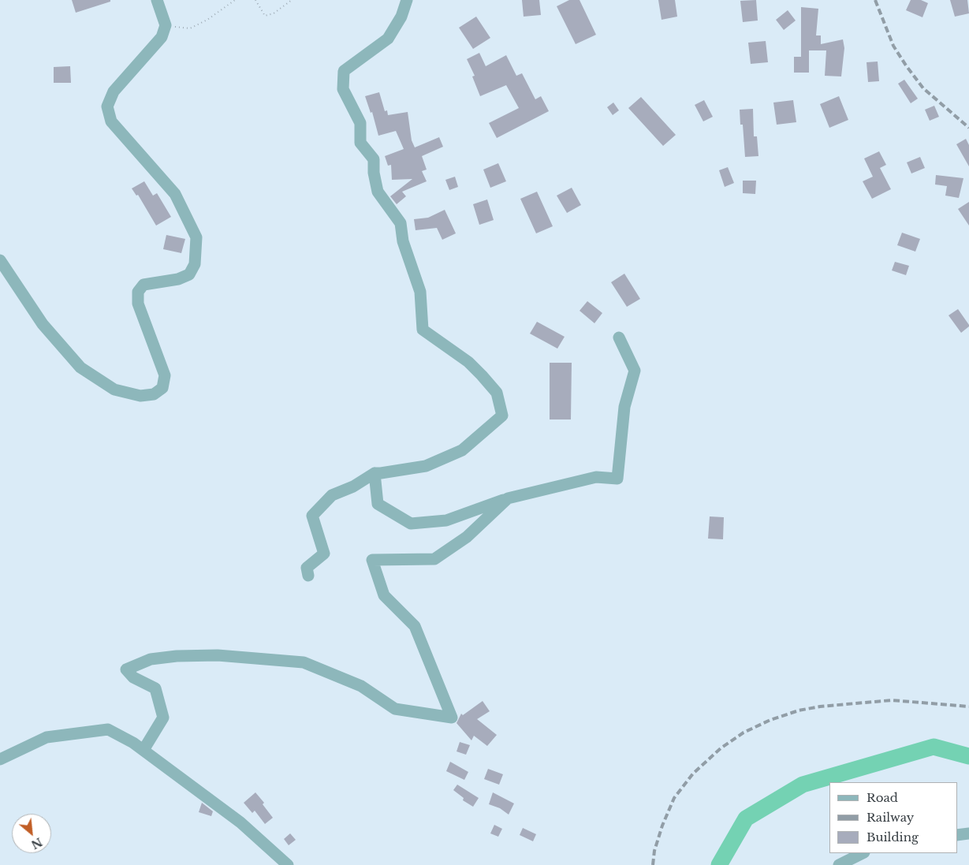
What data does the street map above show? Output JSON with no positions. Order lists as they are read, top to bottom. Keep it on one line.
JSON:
{"legend":["Road","Railway","Building"],"north":"bottom right"}
